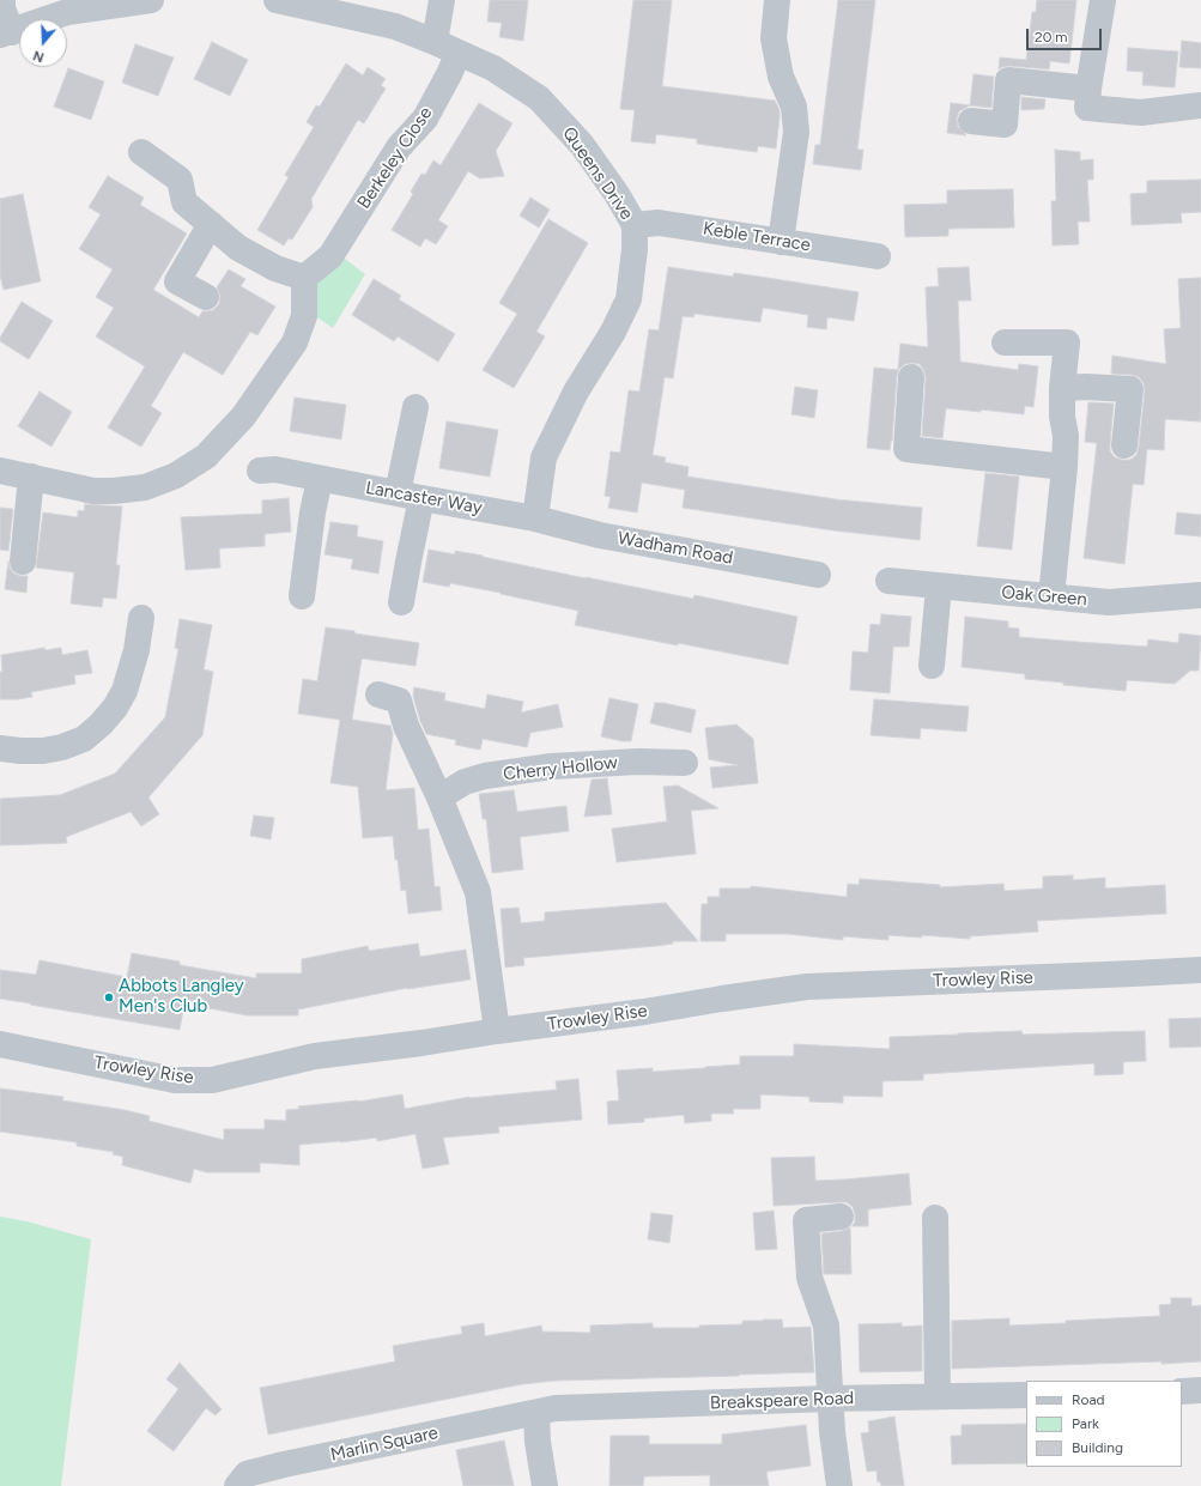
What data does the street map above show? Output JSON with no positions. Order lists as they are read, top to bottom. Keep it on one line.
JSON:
{"streets":{"street":["Berkeley Close","Queens Drive","Keble Terrace","Lancaster Way","Wadham Road","Oak Green","Cherry Hollow","Trowley Rise","Breakspeare Road","Marlin Square"]},"crossings":[["Berkeley Close","Queens Drive"],["Queens Drive","Keble Terrace"],["Queens Drive","Lancaster Way"],["Queens Drive","Wadham Road"],["Lancaster Way","Wadham Road"],["Breakspeare Road","Marlin Square"]],"places":["Abbots Langley Men's Club"],"legend":["Road","Park","Building"],"scale_bar":"20 m","north":"bottom"}
